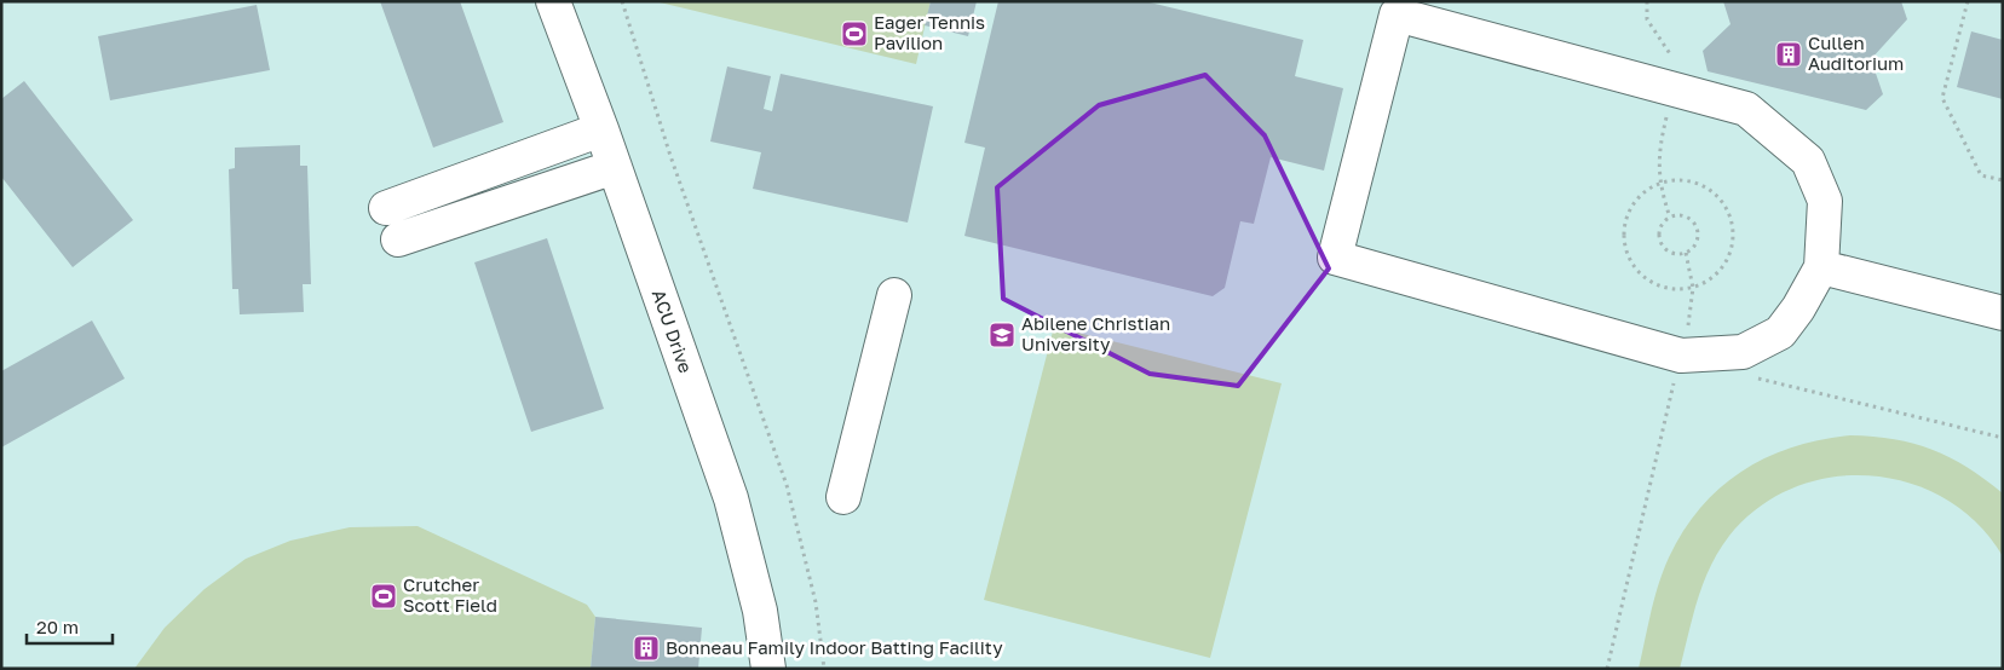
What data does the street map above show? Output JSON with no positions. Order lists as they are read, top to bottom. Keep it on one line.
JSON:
{"streets":{"lane":["ACU Drive"]},"places":{"sports":["Eager Tennis Pavilion","Crutcher Scott Field"],"building":["Cullen Auditorium","Bonneau Family Indoor Batting Facility"],"school or university":["Abilene Christian University"]},"scale_bar":"20 m"}
